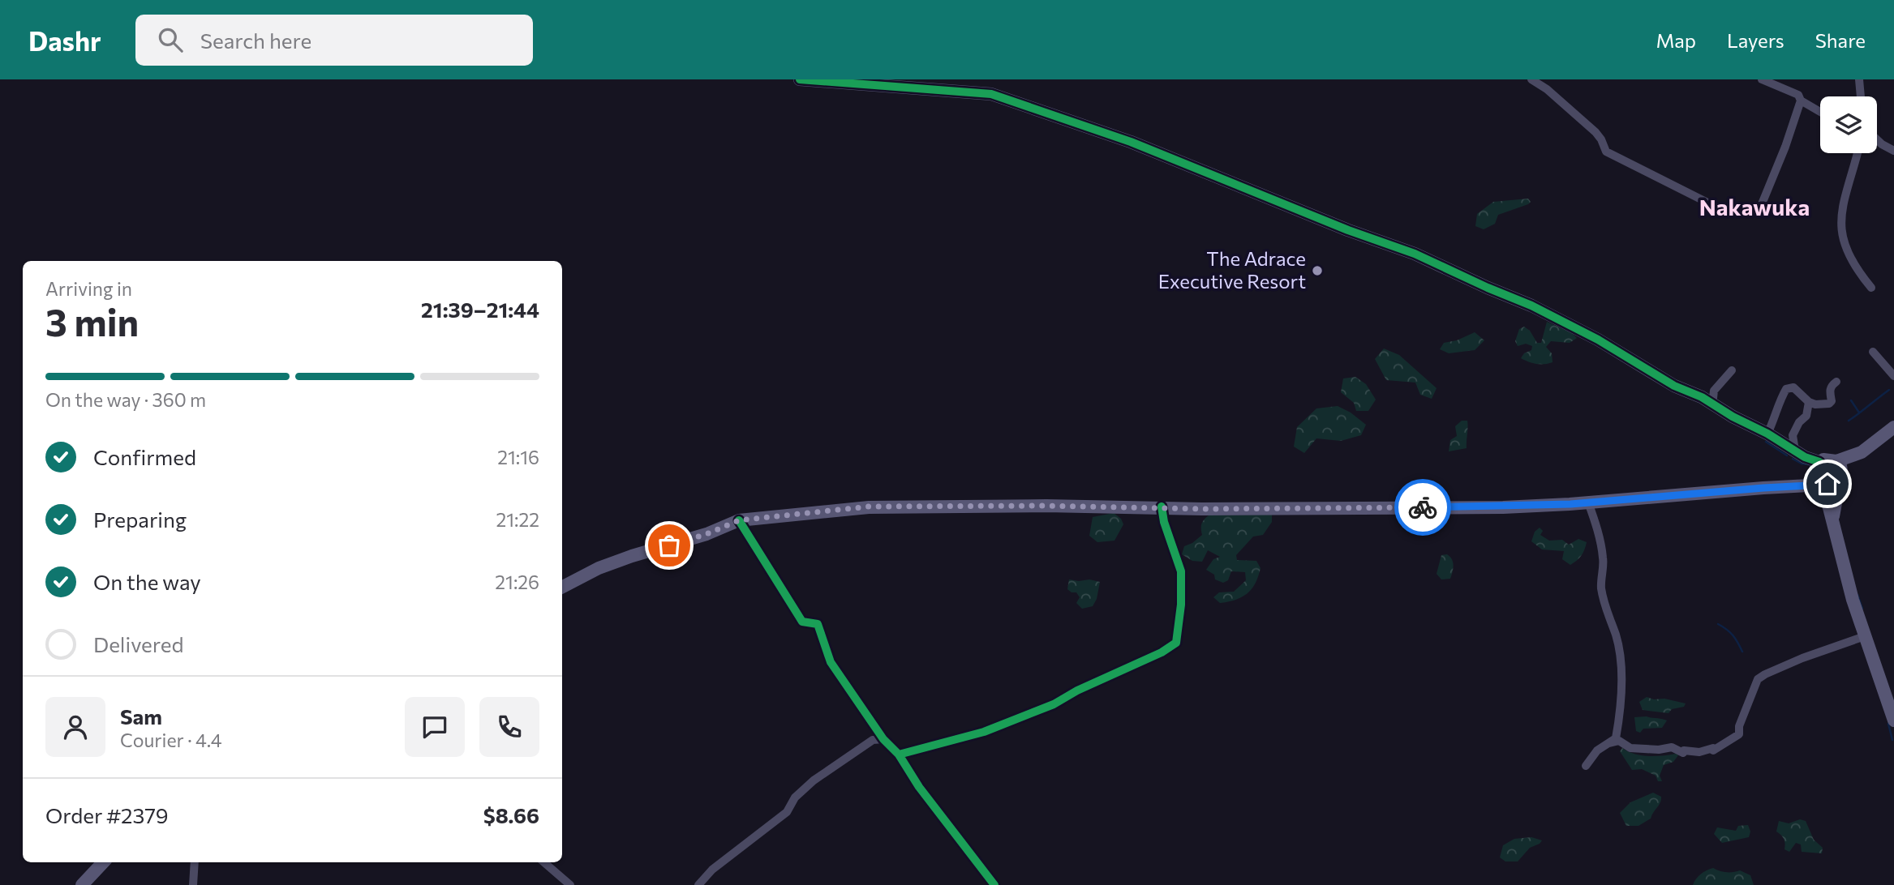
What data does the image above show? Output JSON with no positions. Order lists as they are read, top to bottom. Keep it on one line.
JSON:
{"districts":["Nakawuka"],"places":["The Adrace Executive Resort"],"page":{"header":"Dashr","search":"Search here","nav":["Map","Layers","Share"],"heading":["3 min","Arriving in","21:39–21:44"],"panel":["Sam","Courier · 4.4","Order #2379","$8.66"],"bar":"On the way · 360 m","list":[["Confirmed","21:16"],["Preparing","21:22"],["On the way","21:26"],"Delivered"]}}
